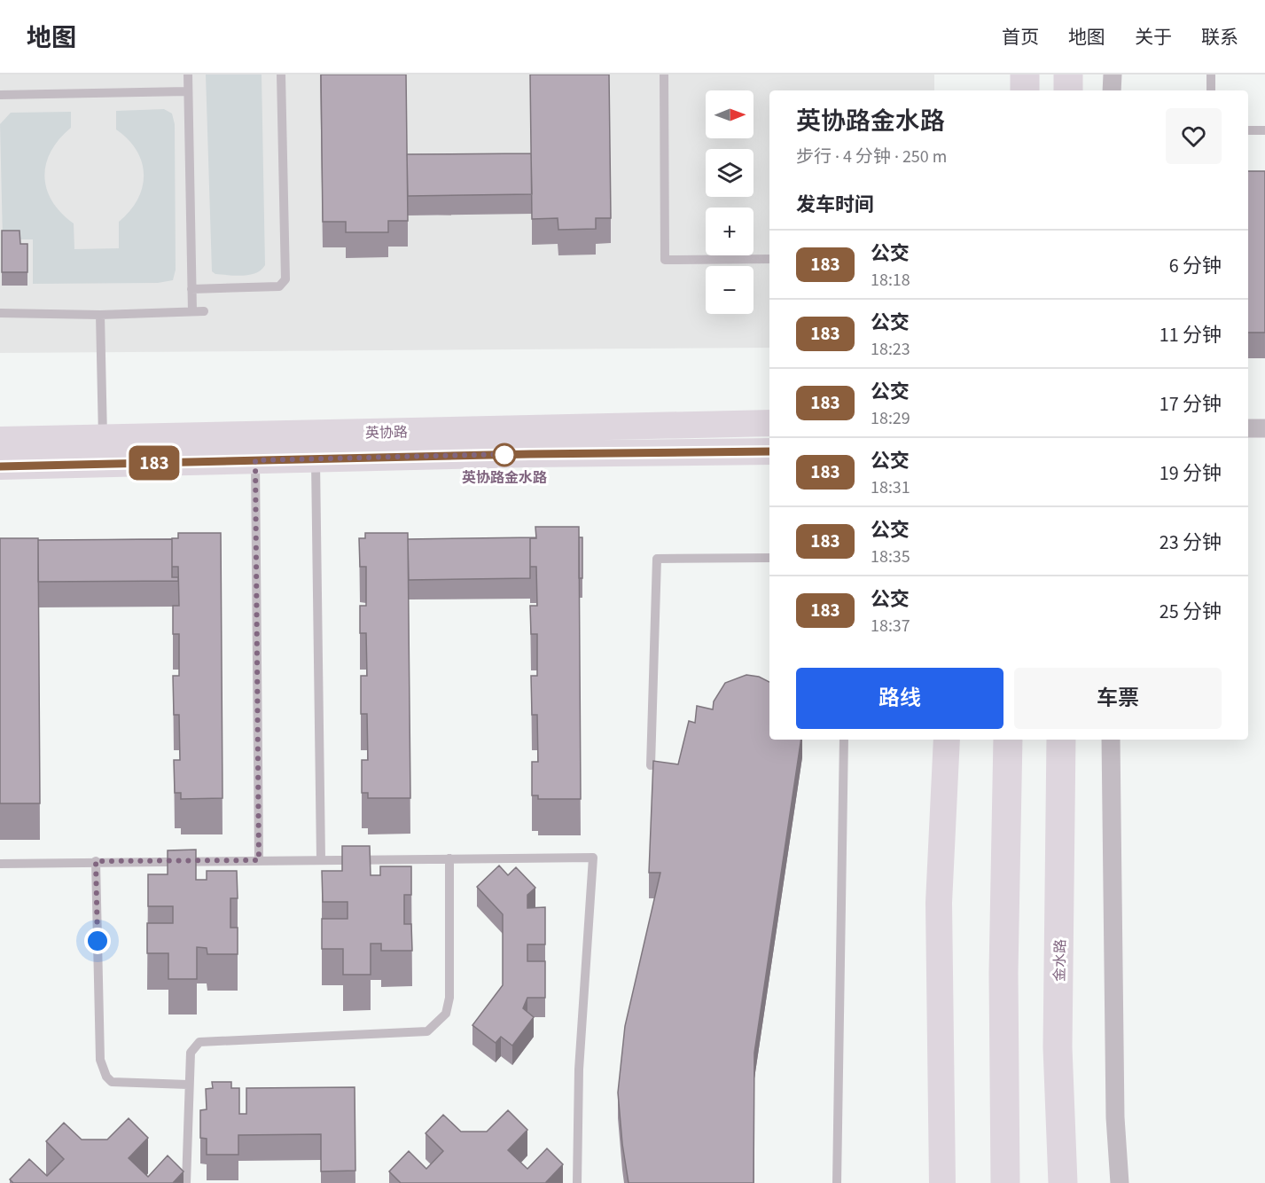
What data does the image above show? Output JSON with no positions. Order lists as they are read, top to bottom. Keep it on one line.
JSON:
{"streets":{"main road":["金水路"],"street":["英协路"]},"places":["英协路金水路"],"lines":["bus line 183"],"north":"right","page":{"header":"地图","nav":["首页","地图","关于","联系"],"on_map":"183","map_buttons":["+","−"],"heading":[["英协路金水路","步行 · 4 分钟 · 250 m"],"发车时间"],"list":[{"mark":"183","name":"公交","note":"18:18","value":"6 分钟"},{"mark":"183","name":"公交","note":"18:23","value":"11 分钟"},{"mark":"183","name":"公交","note":"18:29","value":"17 分钟"},{"mark":"183","name":"公交","note":"18:31","value":"19 分钟"},{"mark":"183","name":"公交","note":"18:35","value":"23 分钟"},{"mark":"183","name":"公交","note":"18:37","value":"25 分钟"}],"buttons":["路线","车票"]}}
